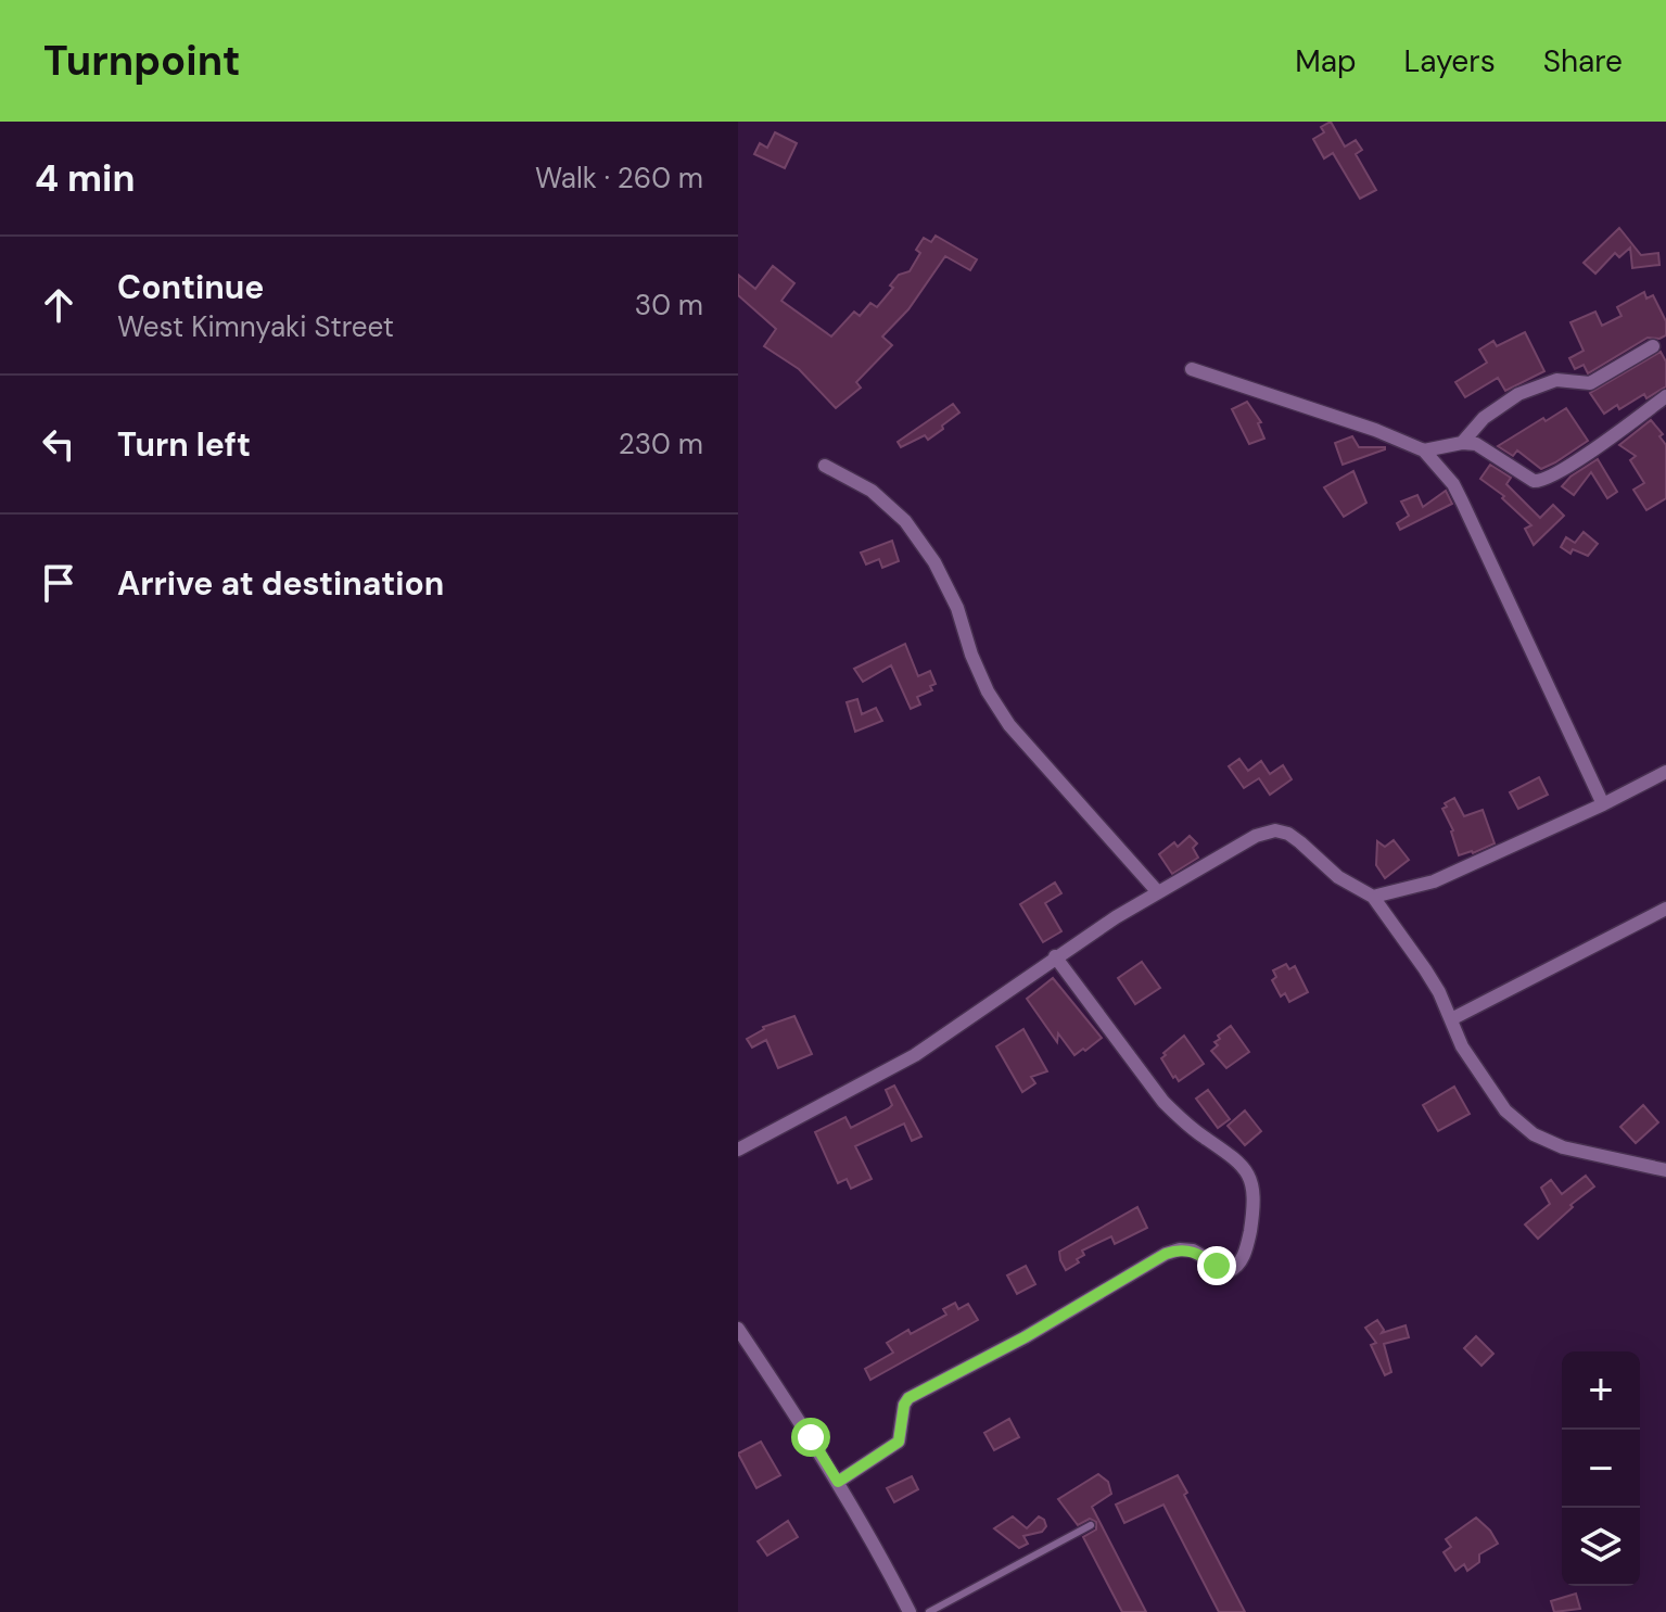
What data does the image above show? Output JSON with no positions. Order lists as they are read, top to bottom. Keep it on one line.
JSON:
{"page":{"header":"Turnpoint","nav":["Map","Layers","Share"],"heading":["4 min","Walk · 260 m"],"list":[["Continue","West Kimnyaki Street","30 m"],["Turn left","230 m"],"Arrive at destination"],"map_buttons":["+","−"]}}
